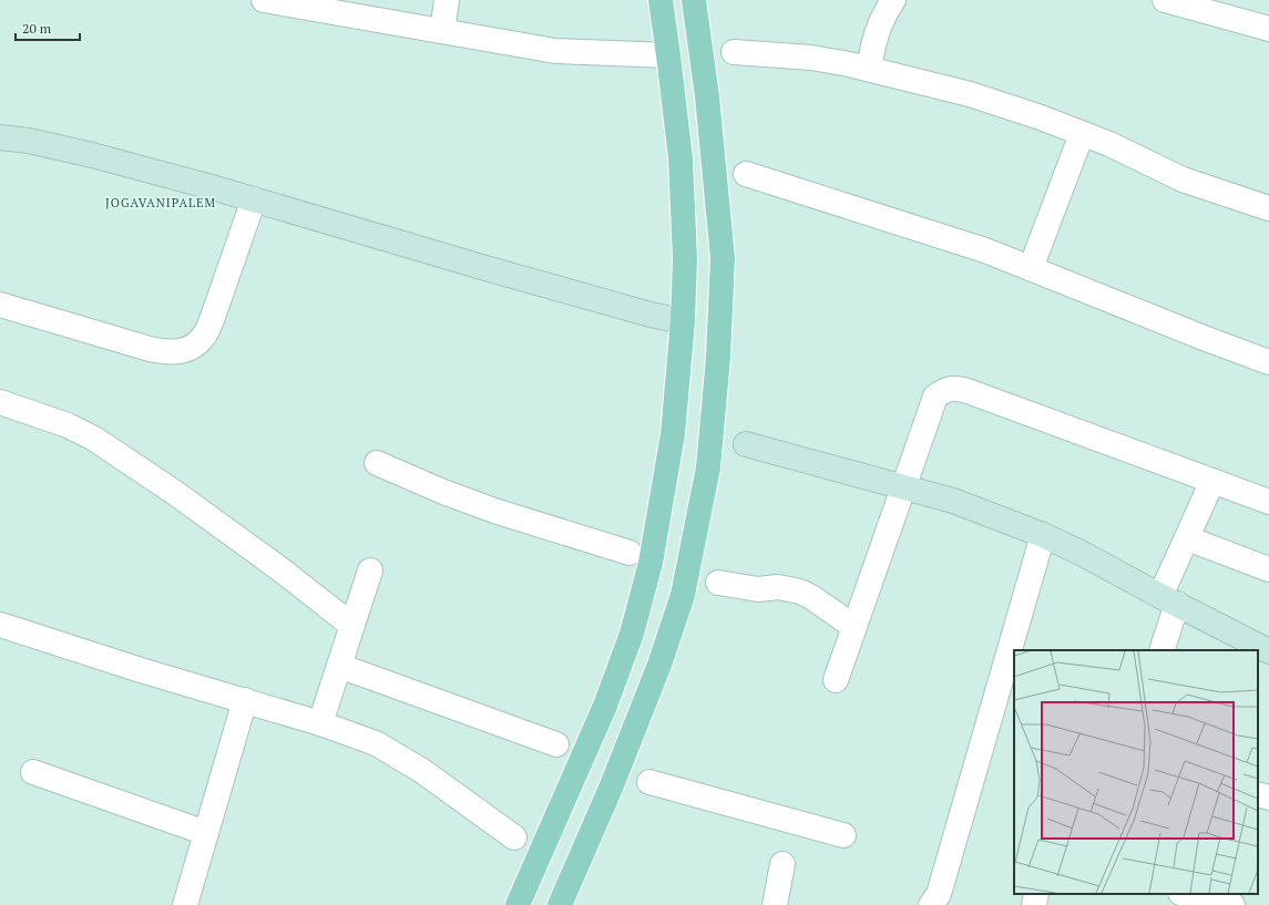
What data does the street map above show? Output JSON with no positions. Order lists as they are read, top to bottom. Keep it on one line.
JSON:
{"districts":["JOGAVANIPALEM"],"scale_bar":"20 m"}
